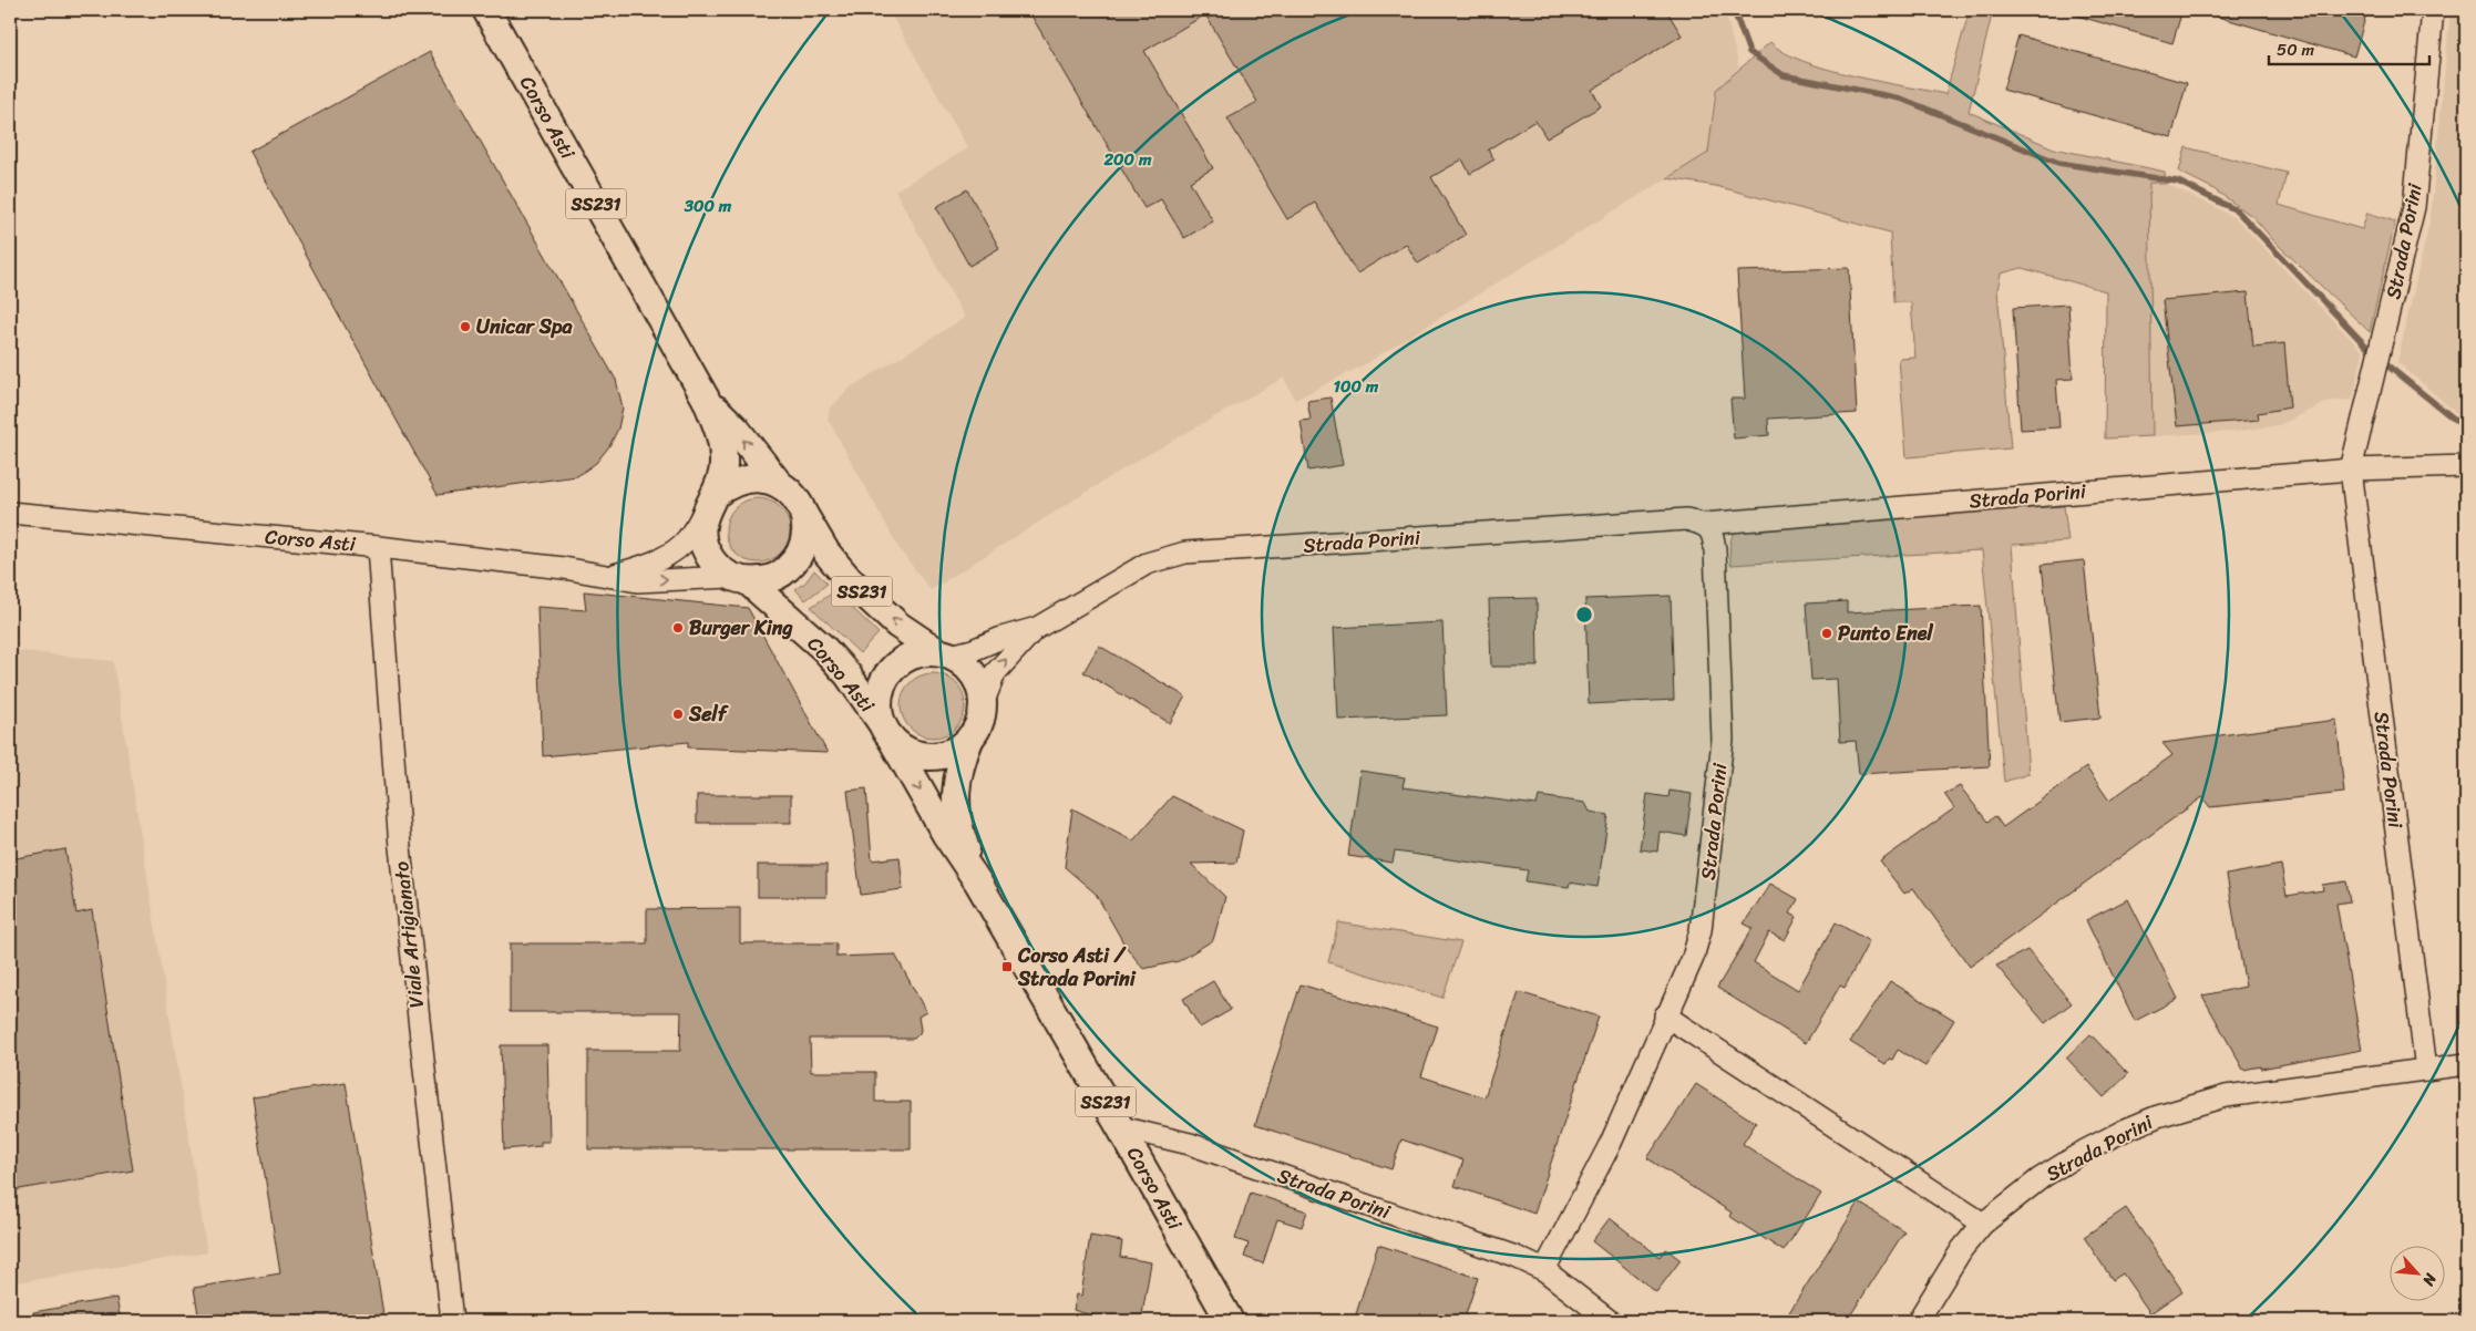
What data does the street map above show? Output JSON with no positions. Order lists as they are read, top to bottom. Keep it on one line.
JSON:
{"streets":{"main road":["Corso Asti","SS231"],"street":["Strada Porini","Viale Artigianato"]},"crossings":[["Corso Asti","SS231"],["Corso Asti","Strada Porini"],["Corso Asti","Viale Artigianato"],["SS231","Strada Porini"]],"places":{"other":["Unicar Spa","Burger King","Punto Enel","Self"],"transit":["Corso Asti / Strada Porini"]},"scale_bar":"50 m","north":"bottom right","rings":["200 m","300 m","100 m"]}
